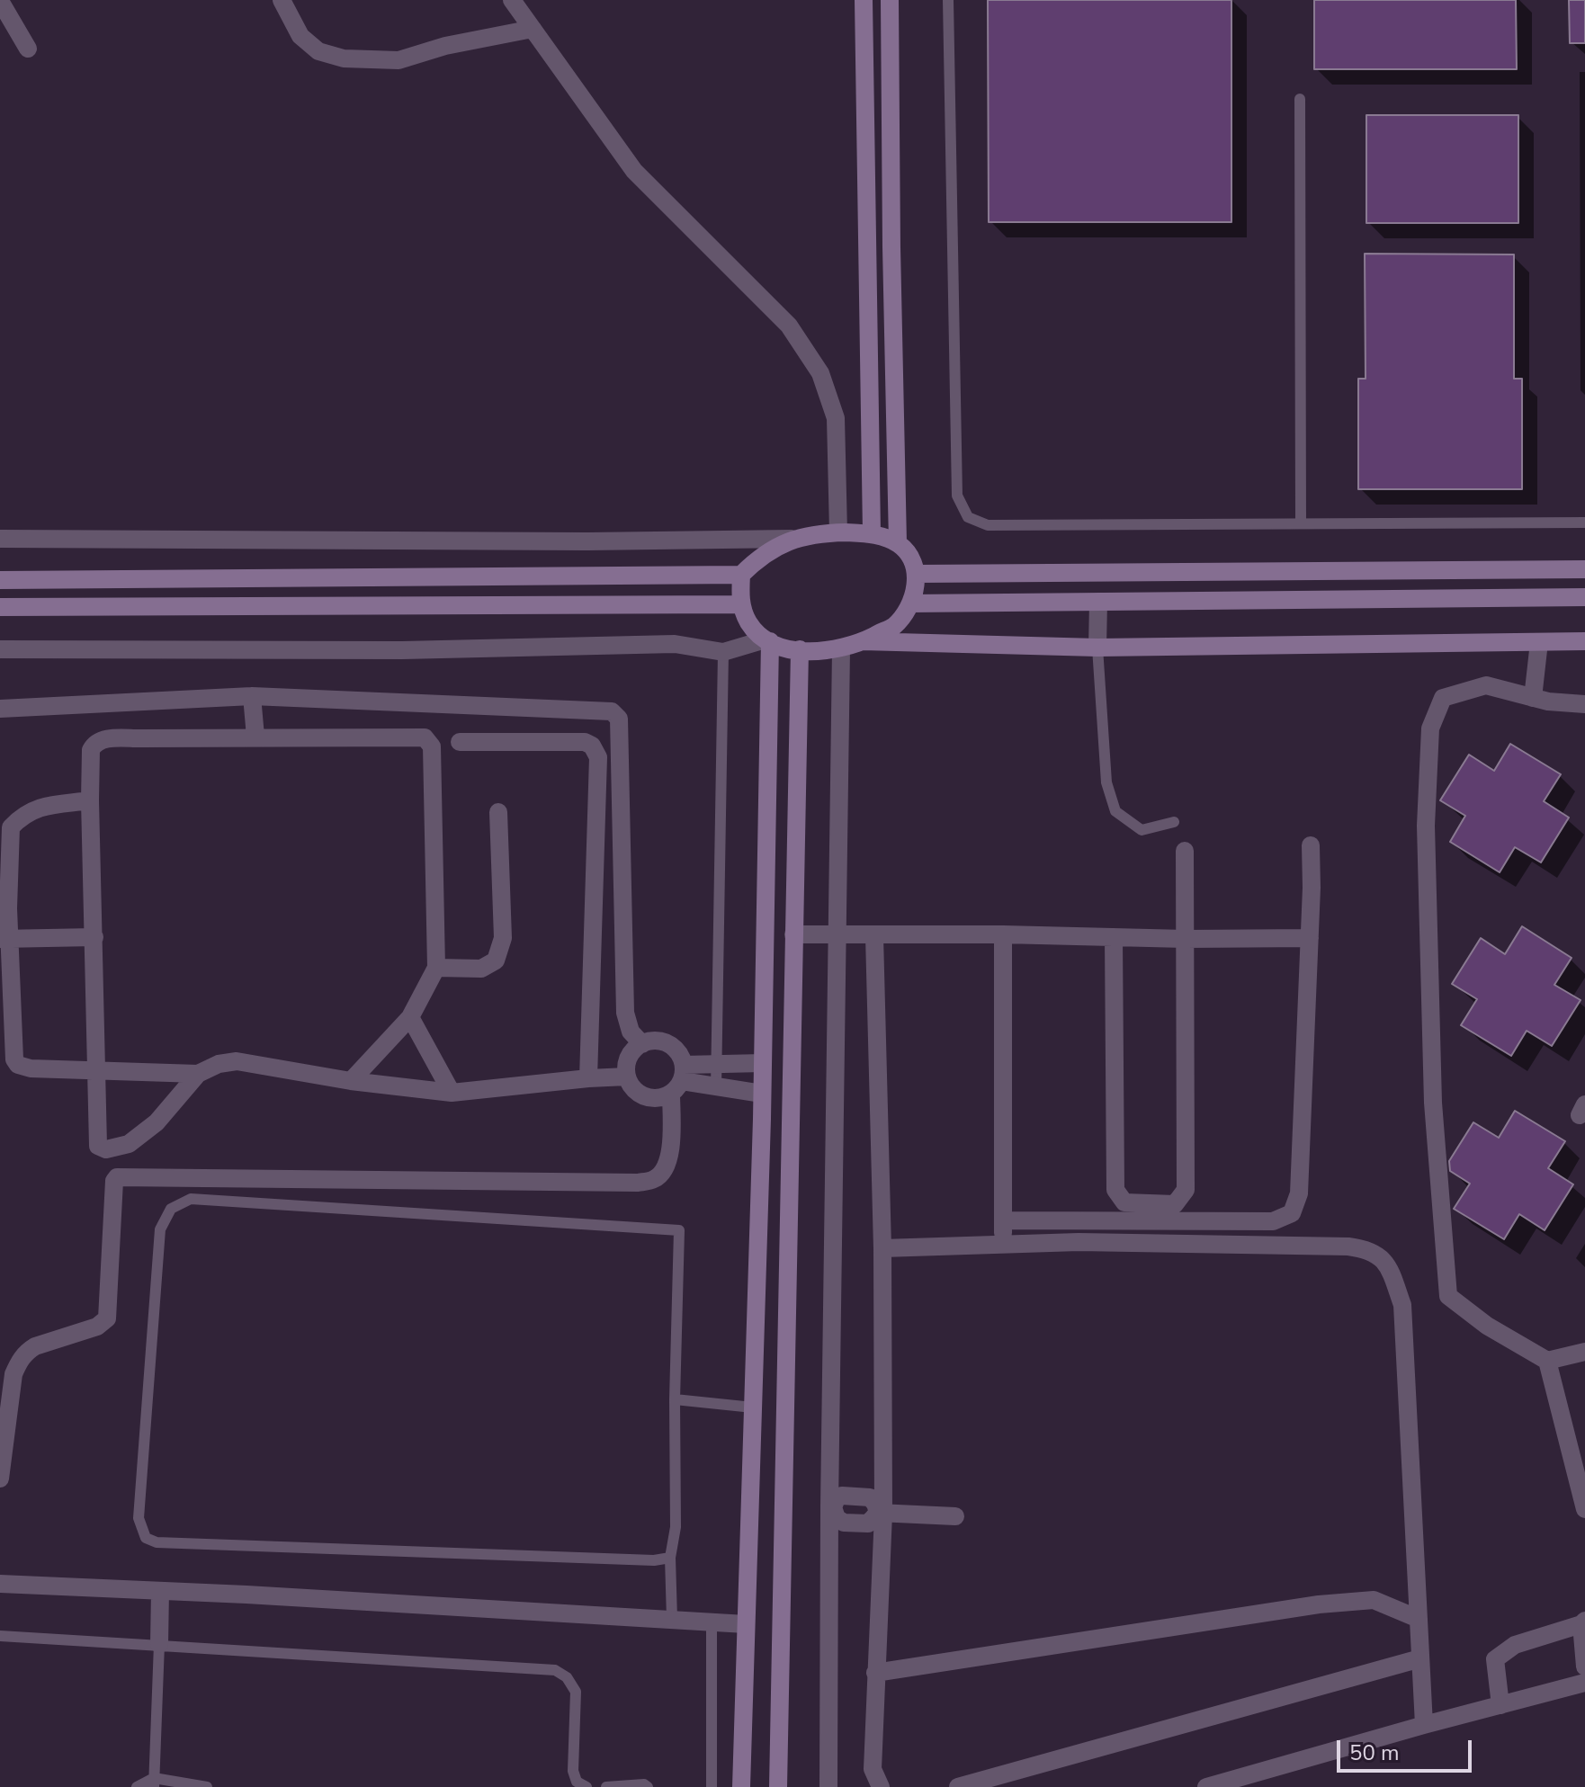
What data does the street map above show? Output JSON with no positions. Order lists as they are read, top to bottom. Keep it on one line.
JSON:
{"scale_bar":"50 m"}
